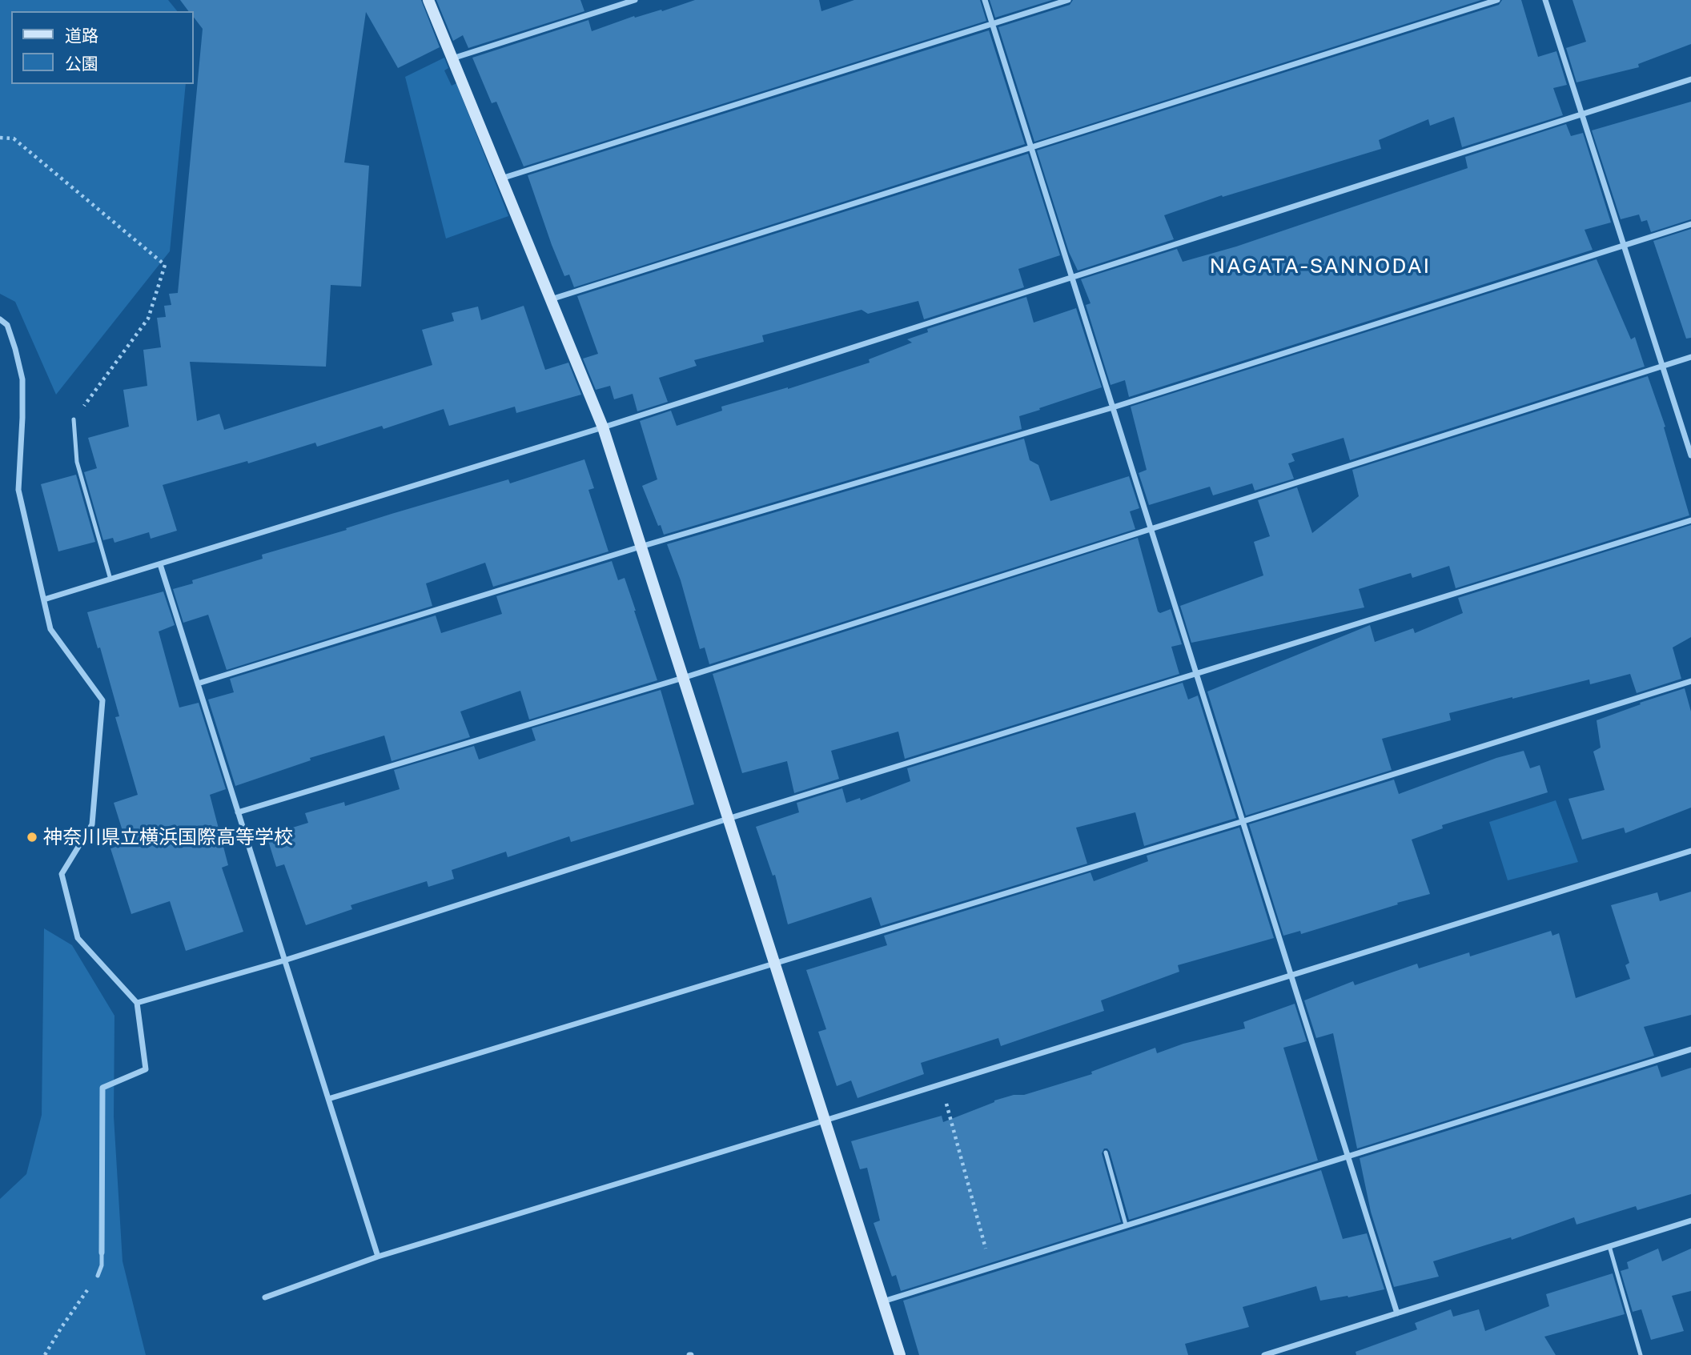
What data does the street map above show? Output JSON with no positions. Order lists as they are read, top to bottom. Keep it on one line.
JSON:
{"districts":["NAGATA-SANNODAI"],"places":["神奈川県立横浜国際高等学校"],"legend":["道路","公園"]}
